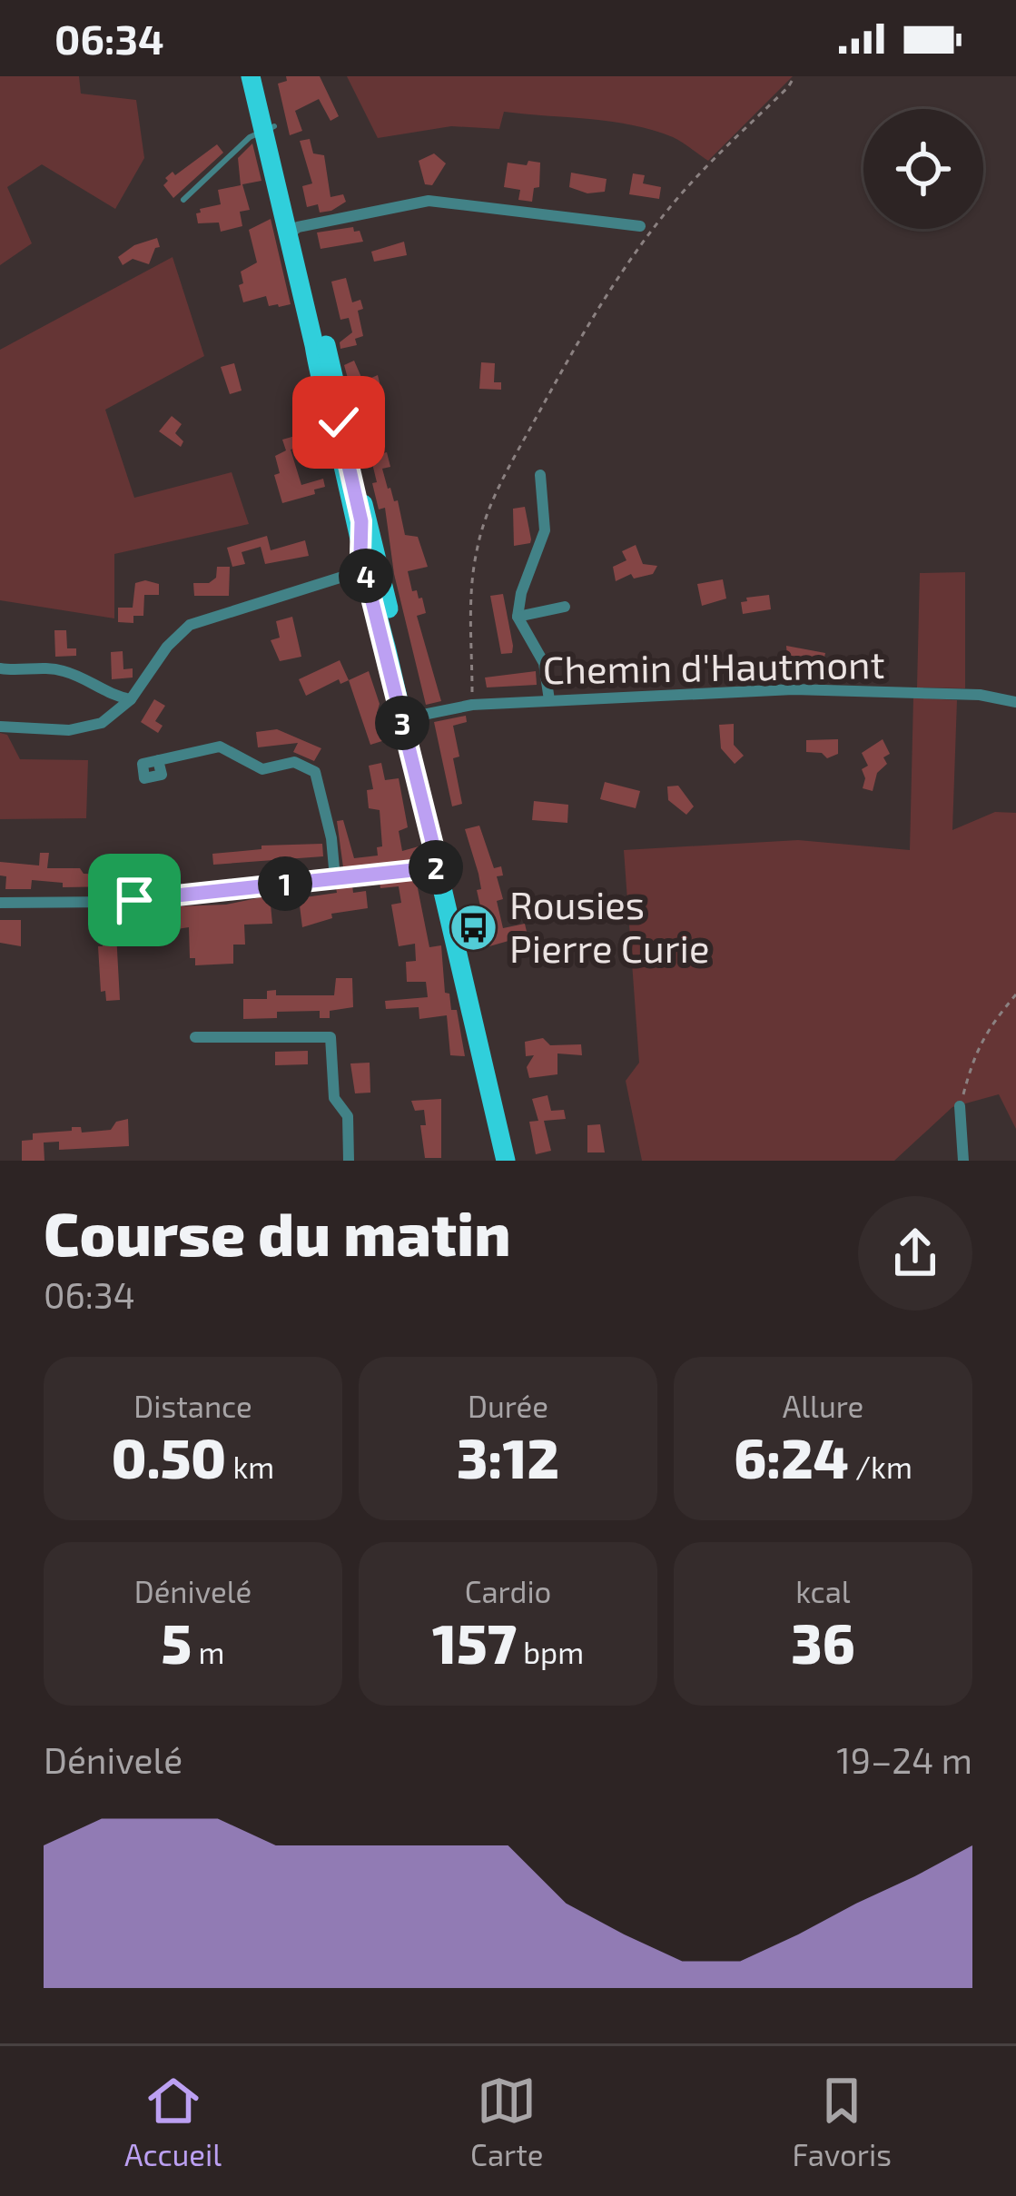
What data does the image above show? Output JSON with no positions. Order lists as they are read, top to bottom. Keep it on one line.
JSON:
{"streets":{"street":["Chemin d'Hautmont"]},"places":{"bus stop":["Rousies Pierre Curie"]},"page":{"status":"06:34","pins":["4","3","2","1"],"heading":["Course du matin","06:34"],"stats":[["Distance","0.50 km"],["Durée","3:12"],["Allure","6:24 /km"],["Dénivelé","5 m"],["Cardio","157 bpm"],["kcal","36"]],"chart":["Dénivelé","19–24 m"],"tabs":["Accueil","Carte","Favoris"]}}
